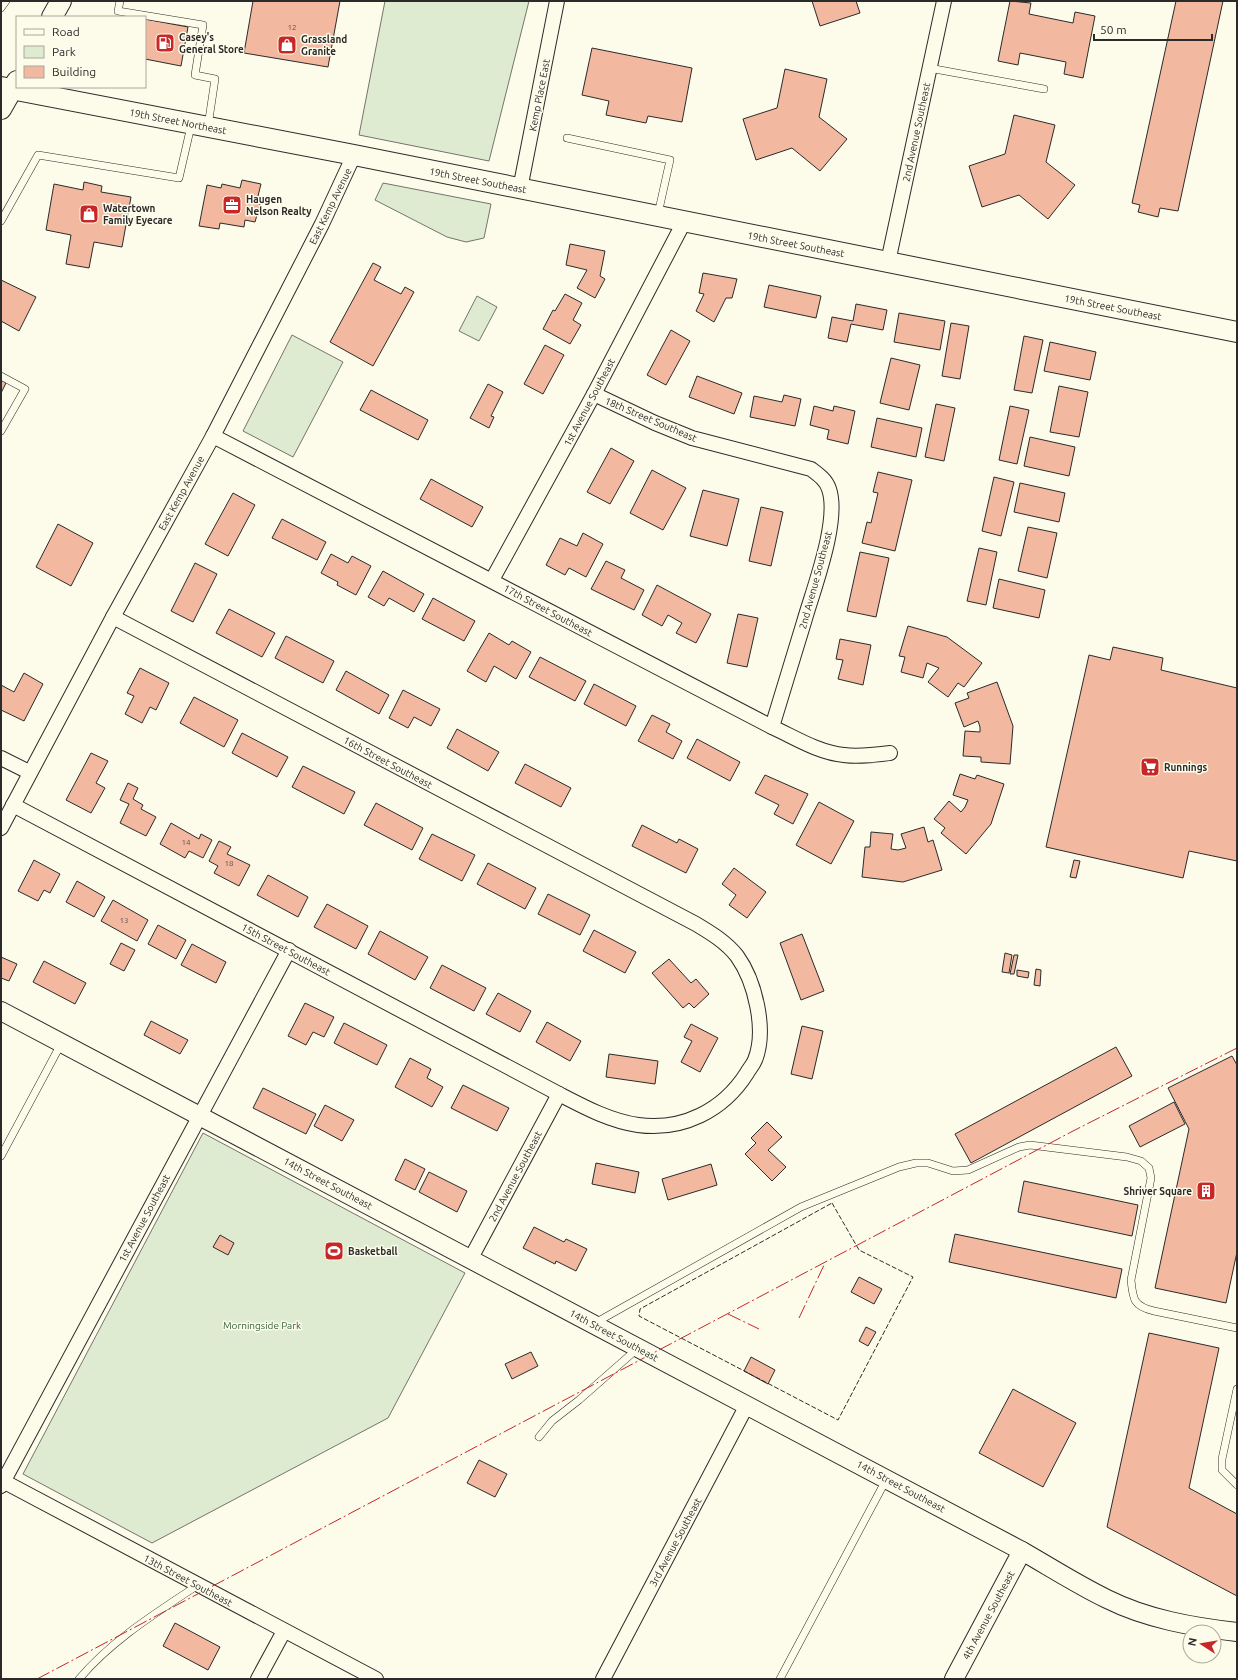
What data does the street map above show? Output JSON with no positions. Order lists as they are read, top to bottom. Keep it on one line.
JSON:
{"streets":{"main road":["19th Street Northeast","19th Street Southeast"],"street":["Kemp Place East","2nd Avenue Southeast","East Kemp Avenue","1st Avenue Southeast","18th Street Southeast","17th Street Southeast","16th Street Southeast","15th Street Southeast","14th Street Southeast","3rd Avenue Southeast","13th Street Southeast","4th Avenue Southeast"]},"crossings":[["Kemp Place East","19th Street Southeast"],["19th Street Northeast","19th Street Southeast"],["19th Street Northeast","East Kemp Avenue"],["2nd Avenue Southeast","19th Street Southeast"],["2nd Avenue Southeast","18th Street Southeast"],["2nd Avenue Southeast","17th Street Southeast"],["2nd Avenue Southeast","15th Street Southeast"],["2nd Avenue Southeast","14th Street Southeast"],["19th Street Southeast","East Kemp Avenue"],["19th Street Southeast","1st Avenue Southeast"],["East Kemp Avenue","17th Street Southeast"],["East Kemp Avenue","16th Street Southeast"],["East Kemp Avenue","15th Street Southeast"],["1st Avenue Southeast","18th Street Southeast"],["1st Avenue Southeast","17th Street Southeast"],["1st Avenue Southeast","15th Street Southeast"],["1st Avenue Southeast","14th Street Southeast"],["1st Avenue Southeast","13th Street Southeast"],["16th Street Southeast","15th Street Southeast"],["14th Street Southeast","3rd Avenue Southeast"],["14th Street Southeast","4th Avenue Southeast"]],"parks":["Morningside Park"],"places":{"fuel station":["Casey's General Store"],"shop":["Grassland Granite","Watertown Family Eyecare"],"office":["Haugen Nelson Realty"],"supermarket":["Runnings"],"building":["Shriver Square"],"sports":["Basketball"]},"house_numbers":["12","14","18","13"],"legend":["Road","Park","Building"],"scale_bar":"50 m","north":"left"}
